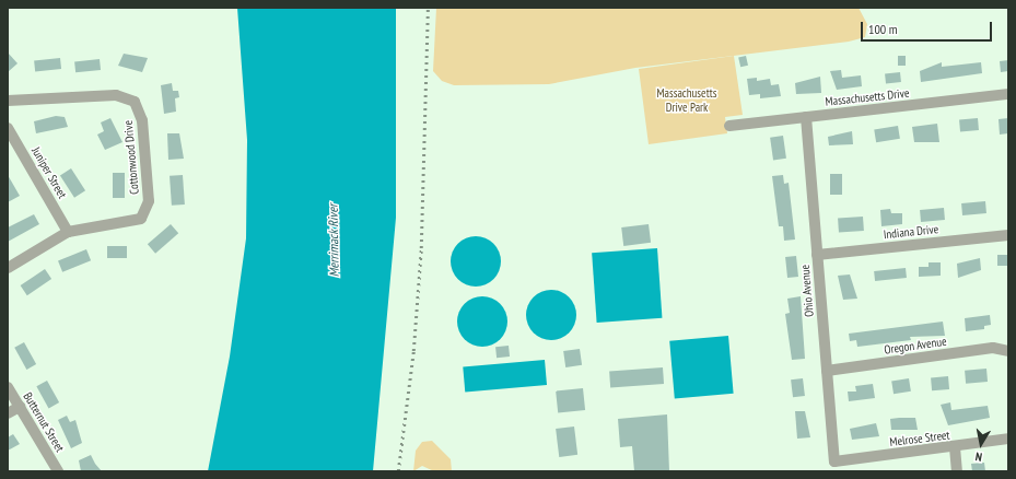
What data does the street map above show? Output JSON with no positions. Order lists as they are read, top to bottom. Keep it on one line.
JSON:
{"streets":{"street":["Massachusetts Drive","Cottonwood Drive","Juniper Street","Indiana Drive","Ohio Avenue","Oregon Avenue","Butternut Street","Melrose Street"]},"crossings":[["Massachusetts Drive","Ohio Avenue"],["Cottonwood Drive","Juniper Street"],["Indiana Drive","Ohio Avenue"],["Ohio Avenue","Oregon Avenue"],["Ohio Avenue","Melrose Street"]],"water":["Merrimack River"],"parks":["Massachusetts Drive Park"],"scale_bar":"100 m","north":"bottom"}
